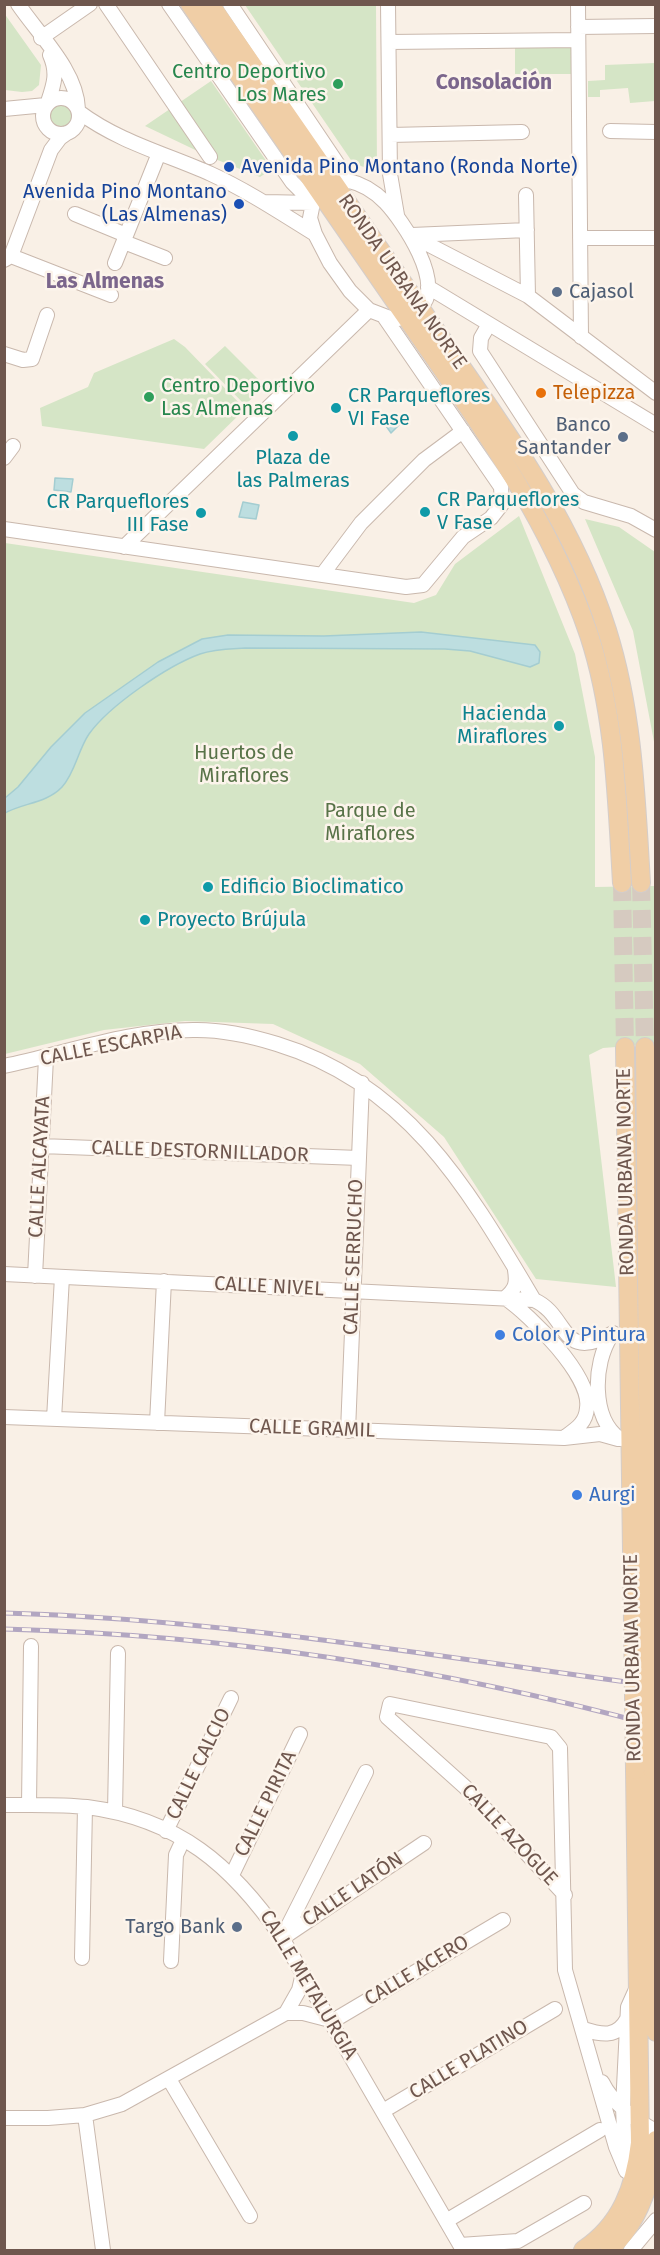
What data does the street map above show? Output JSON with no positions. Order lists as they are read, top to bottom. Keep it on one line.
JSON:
{"streets":{"main road":["RONDA URBANA NORTE"],"street":["CALLE ESCARPIA","CALLE DESTORNILLADOR","CALLE ALCAYATA","CALLE SERRUCHO","CALLE NIVEL","CALLE GRAMIL","CALLE CALCIO","CALLE PIRITA","CALLE AZOGUE","CALLE LATÓN","CALLE ACERO","CALLE METALURGIA","CALLE PLATINO"]},"crossings":[["RONDA URBANA NORTE","CALLE ESCARPIA"],["RONDA URBANA NORTE","CALLE GRAMIL"],["CALLE ESCARPIA","CALLE ALCAYATA"],["CALLE ESCARPIA","CALLE SERRUCHO"],["CALLE ESCARPIA","CALLE NIVEL"],["CALLE DESTORNILLADOR","CALLE ALCAYATA"],["CALLE DESTORNILLADOR","CALLE SERRUCHO"],["CALLE ALCAYATA","CALLE NIVEL"],["CALLE SERRUCHO","CALLE NIVEL"],["CALLE SERRUCHO","CALLE GRAMIL"],["CALLE CALCIO","CALLE METALURGIA"],["CALLE PIRITA","CALLE METALURGIA"],["CALLE LATÓN","CALLE METALURGIA"],["CALLE ACERO","CALLE METALURGIA"],["CALLE METALURGIA","CALLE PLATINO"]],"districts":["Consolación","Las Almenas"],"parks":["Huertos de Miraflores","Parque de Miraflores"],"places":["Centro Deportivo Los Mares","Avenida Pino Montano (Ronda Norte)","Avenida Pino Montano (Las Almenas)","Cajasol","Telepizza","Centro Deportivo Las Almenas","CR Parqueflores VI Fase","Plaza de las Palmeras","Banco Santander","CR Parqueflores V Fase","CR Parqueflores III Fase","Hacienda Miraflores","Edificio Bioclimatico","Proyecto Brújula","Color y Pintura","Aurgi","Targo Bank"]}
